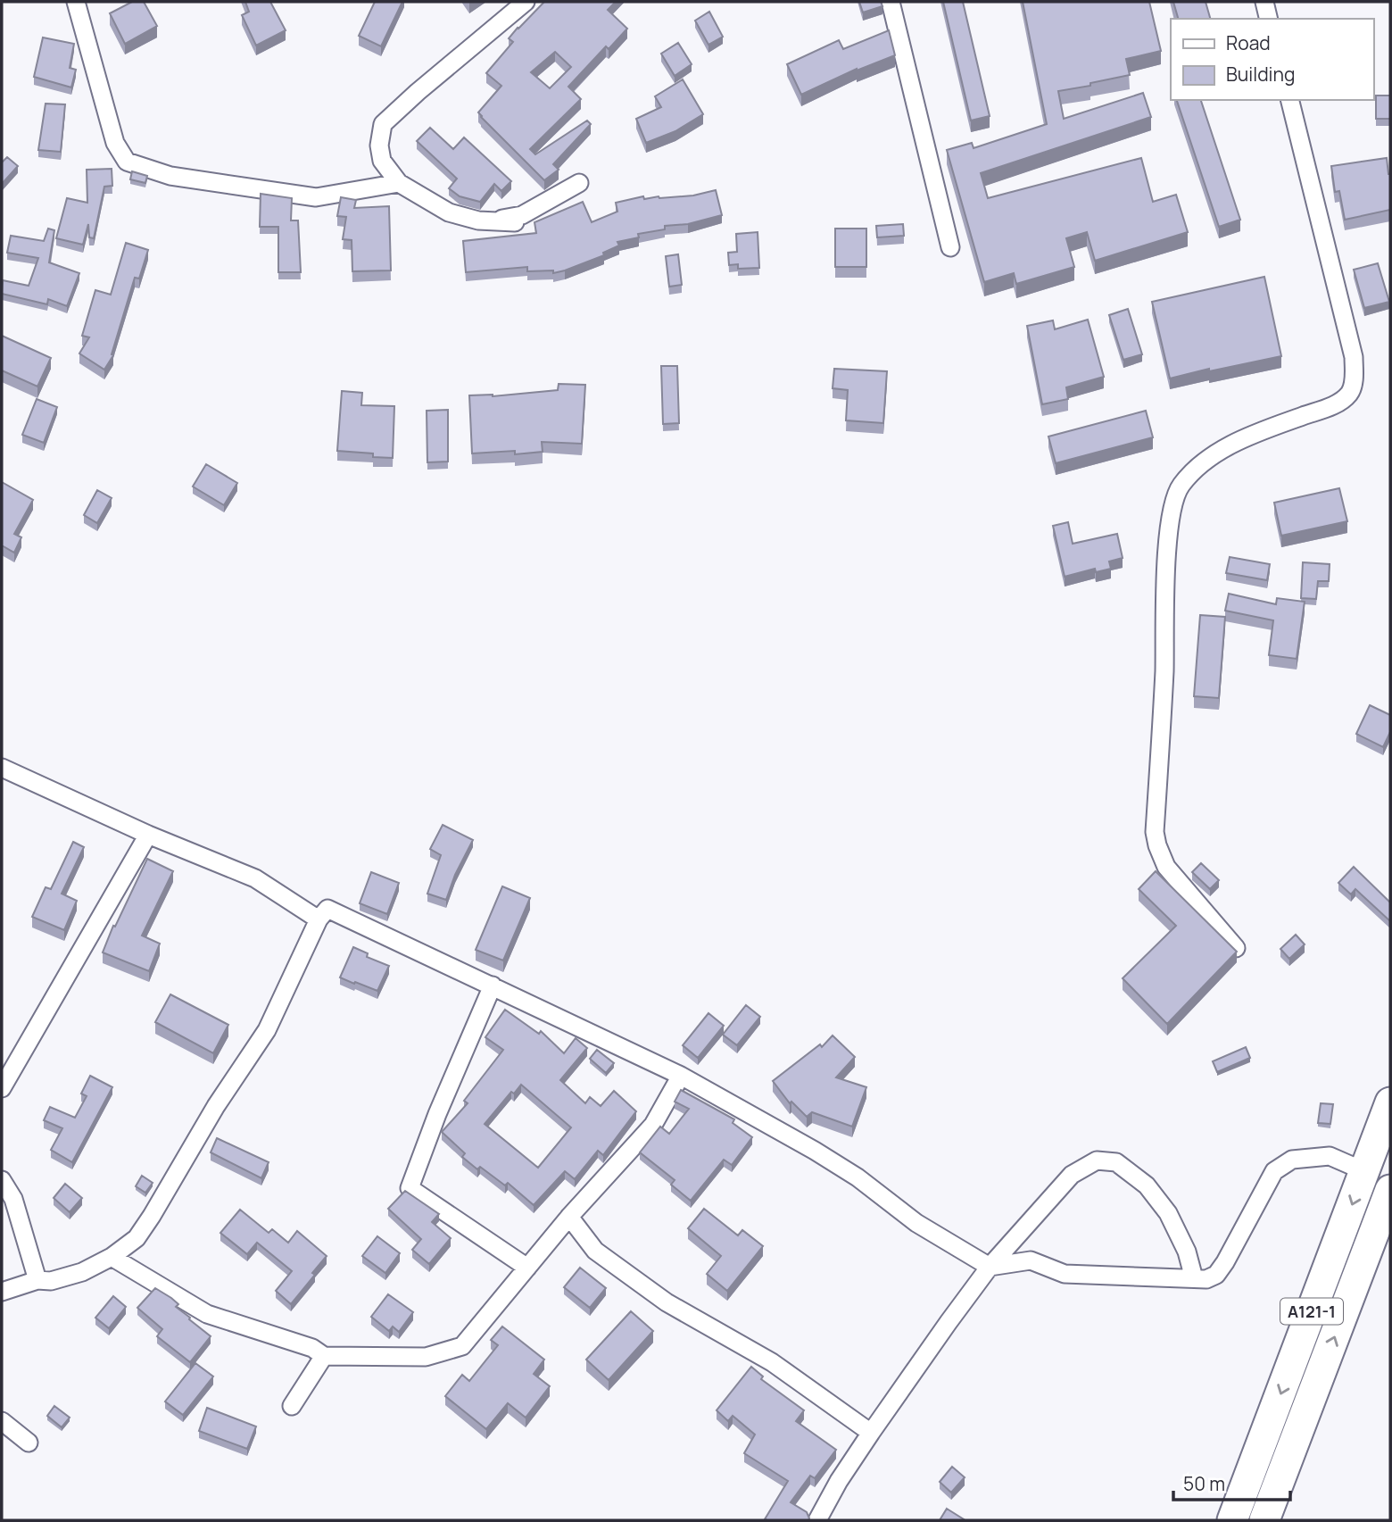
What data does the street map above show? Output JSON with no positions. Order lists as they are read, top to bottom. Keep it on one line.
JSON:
{"streets":{"highway":["A121-1"]},"legend":["Road","Building"],"scale_bar":"50 m"}
